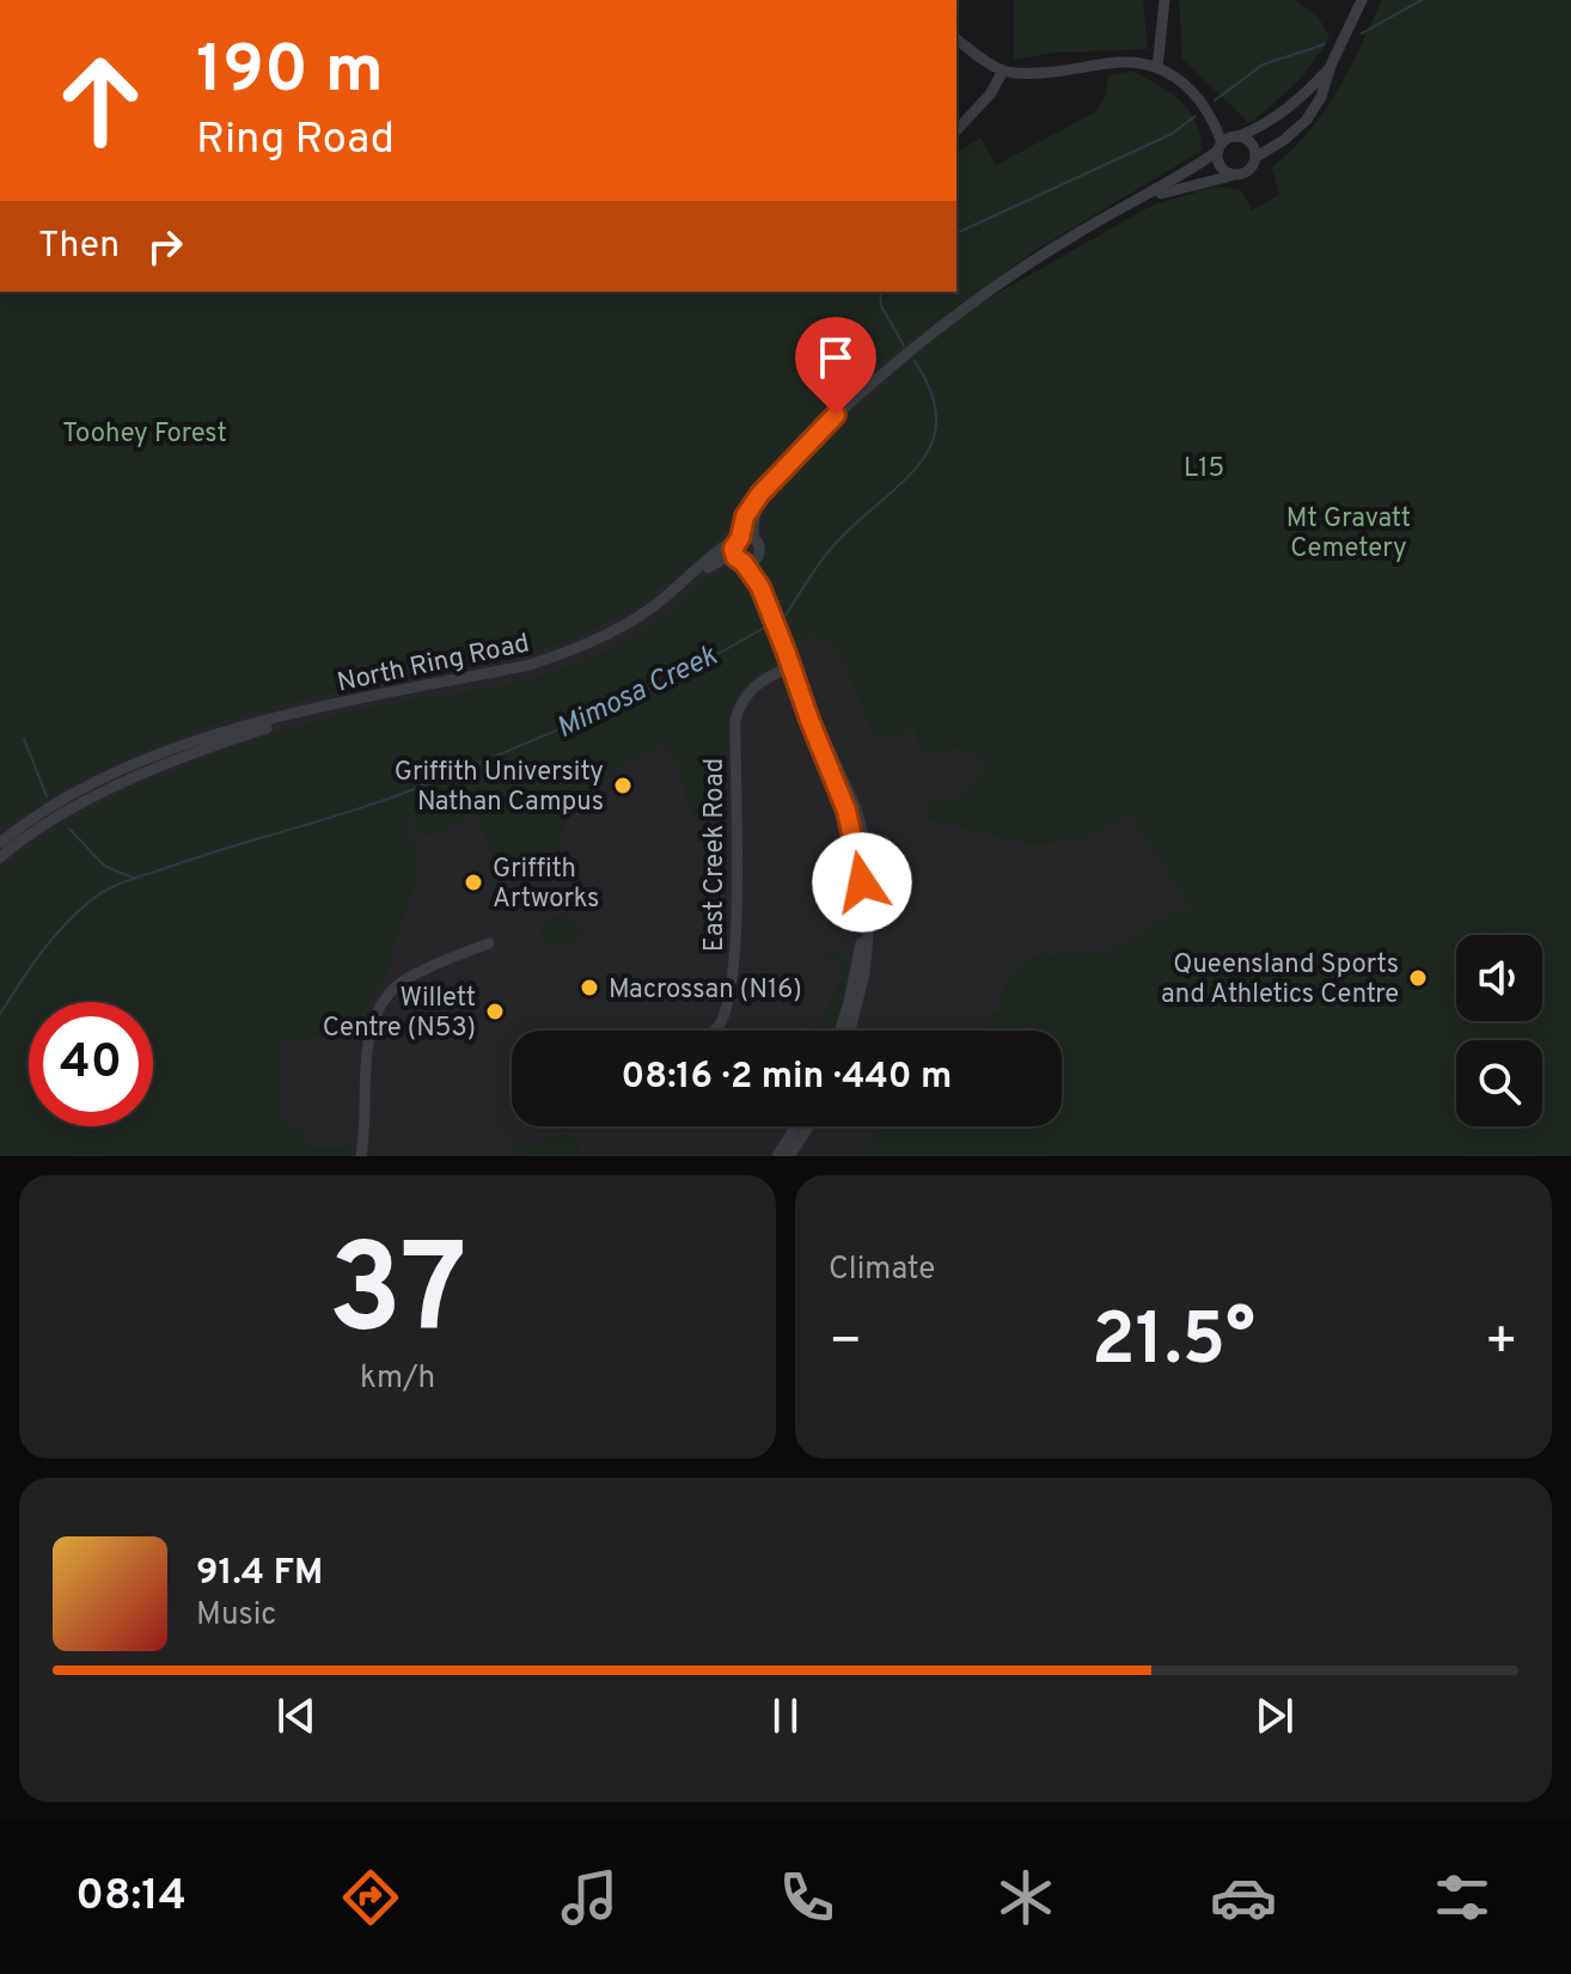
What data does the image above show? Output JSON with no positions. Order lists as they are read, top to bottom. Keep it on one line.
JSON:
{"streets":{"street":["North Ring Road","East Creek Road"]},"water":["Mimosa Creek"],"parks":["Toohey Forest","L15","Mt Gravatt Cemetery"],"places":["Griffith University Nathan Campus","Griffith Artworks","Queensland Sports and Athletics Centre","Macrossan (N16)","Willett Centre (N53)"],"page":{"turn":["190 m","Ring Road"],"then":"Then","limit":"40","trip":"08:16 · 2 min · 440 m","tile":[["37","km/h"],"Climate"],"heat":["−","21.5°","+"],"song":["91.4 FM","Music"],"tabs":"08:14"}}
